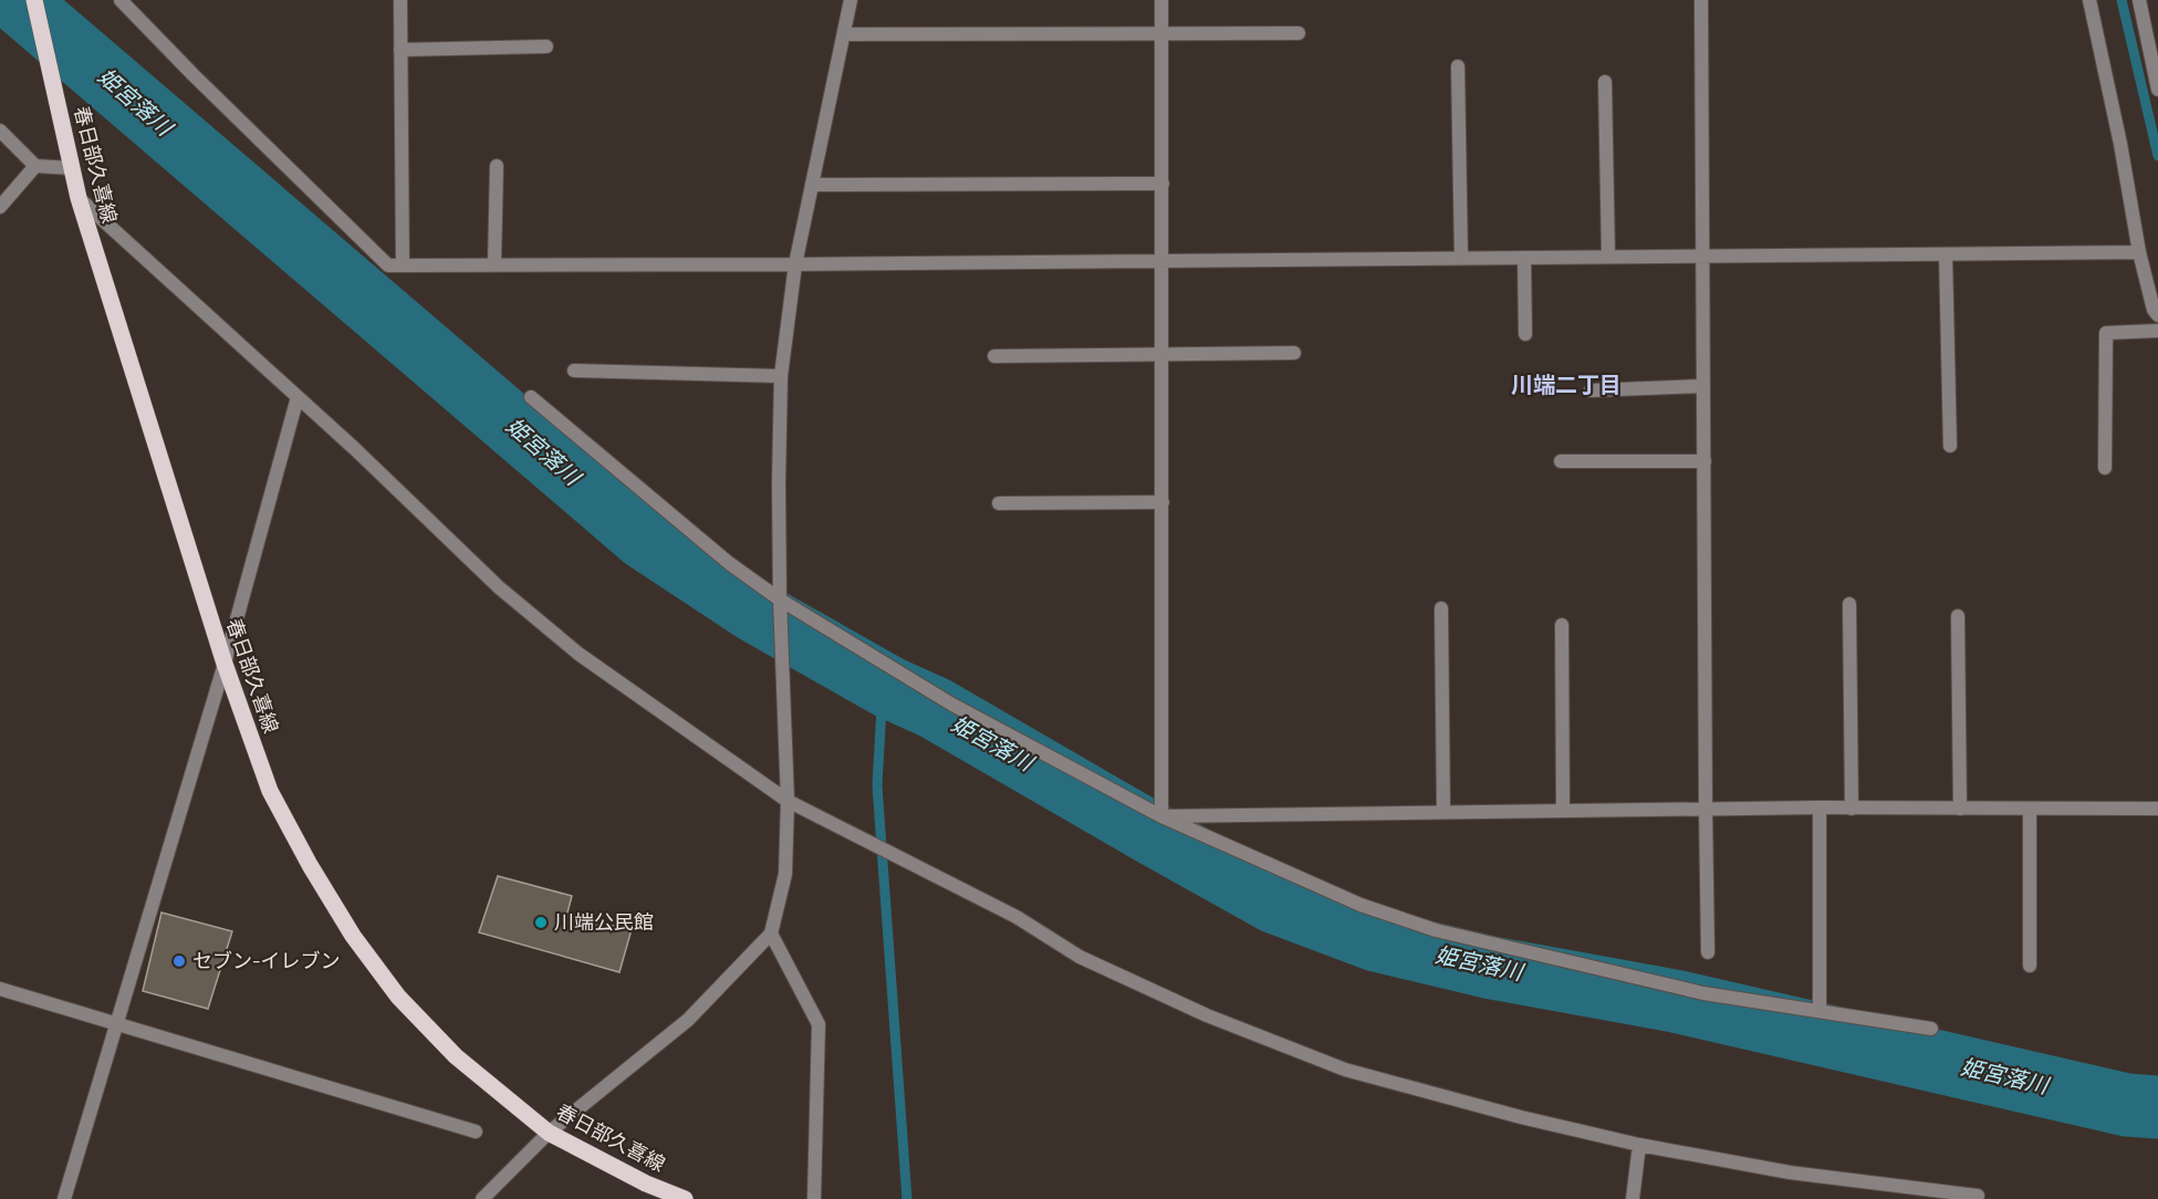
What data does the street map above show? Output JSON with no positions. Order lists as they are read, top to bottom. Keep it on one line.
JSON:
{"streets":{"main road":["春日部久喜線"]},"districts":["川端二丁目"],"water":["姫宮落川"],"places":["川端公民館","セブン-イレブン"]}
